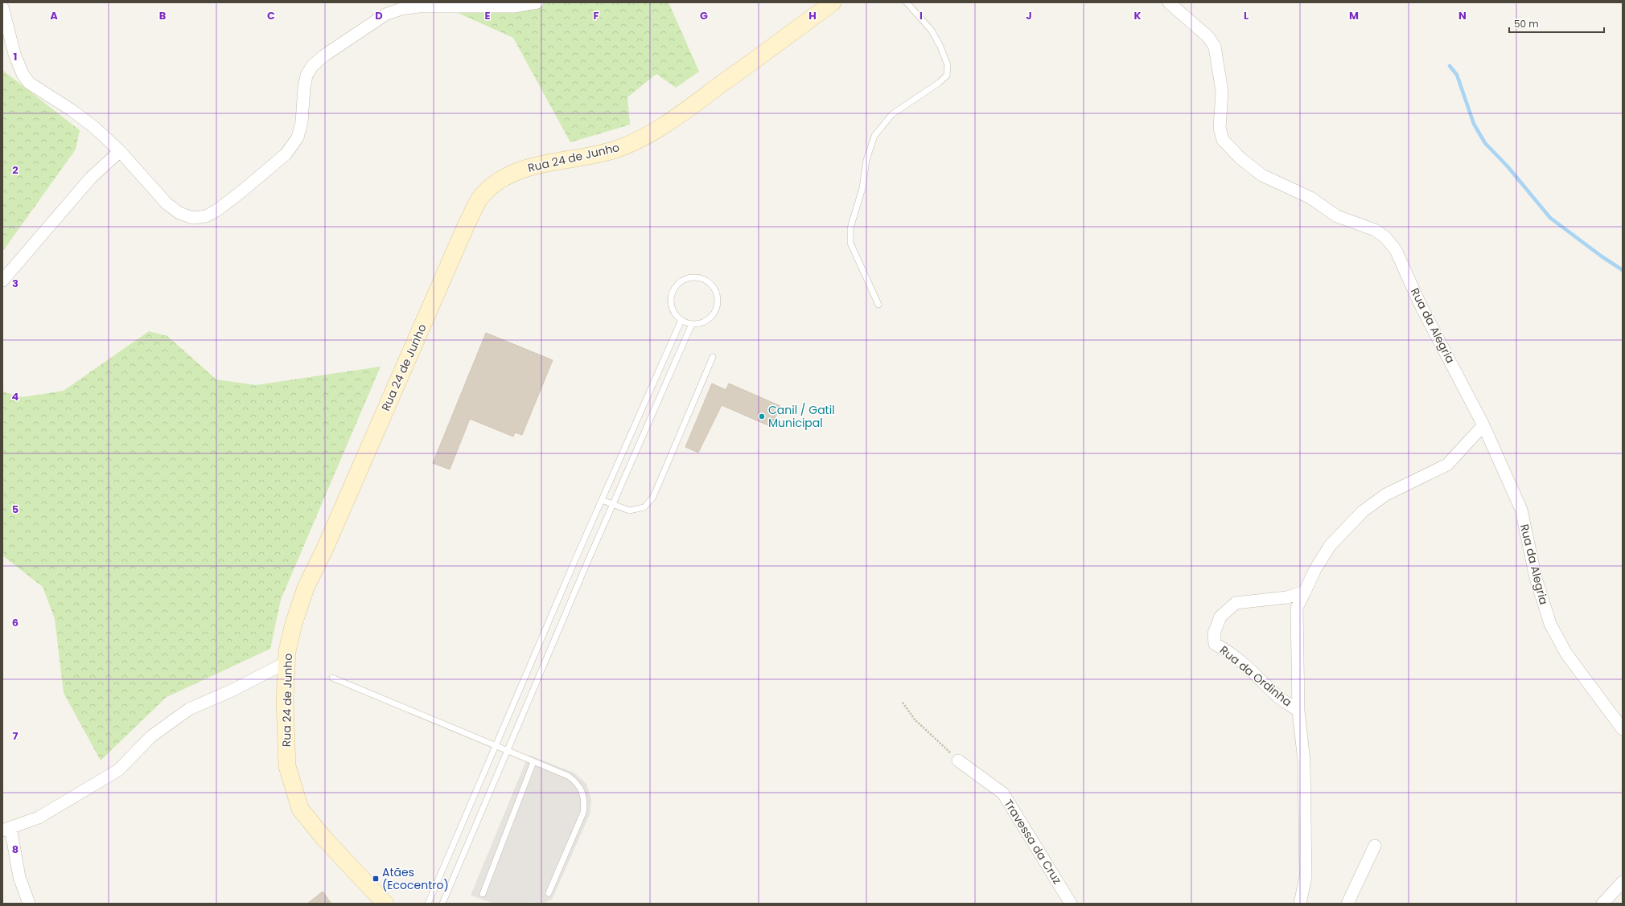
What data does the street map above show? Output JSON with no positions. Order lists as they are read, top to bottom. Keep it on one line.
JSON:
{"streets":{"main road":["Rua 24 de Junho"],"street":["Rua da Alegria","Rua da Ordinha","Travessa da Cruz"]},"places":{"other":["Canil / Gatil Municipal"],"transit":["Atães (Ecocentro)"]},"scale_bar":"50 m","grid":{"columns":["A","B","C","D","E","F","G","H","I","J","K","L","M","N"],"rows":["1","2","3","4","5","6","7","8"]}}
